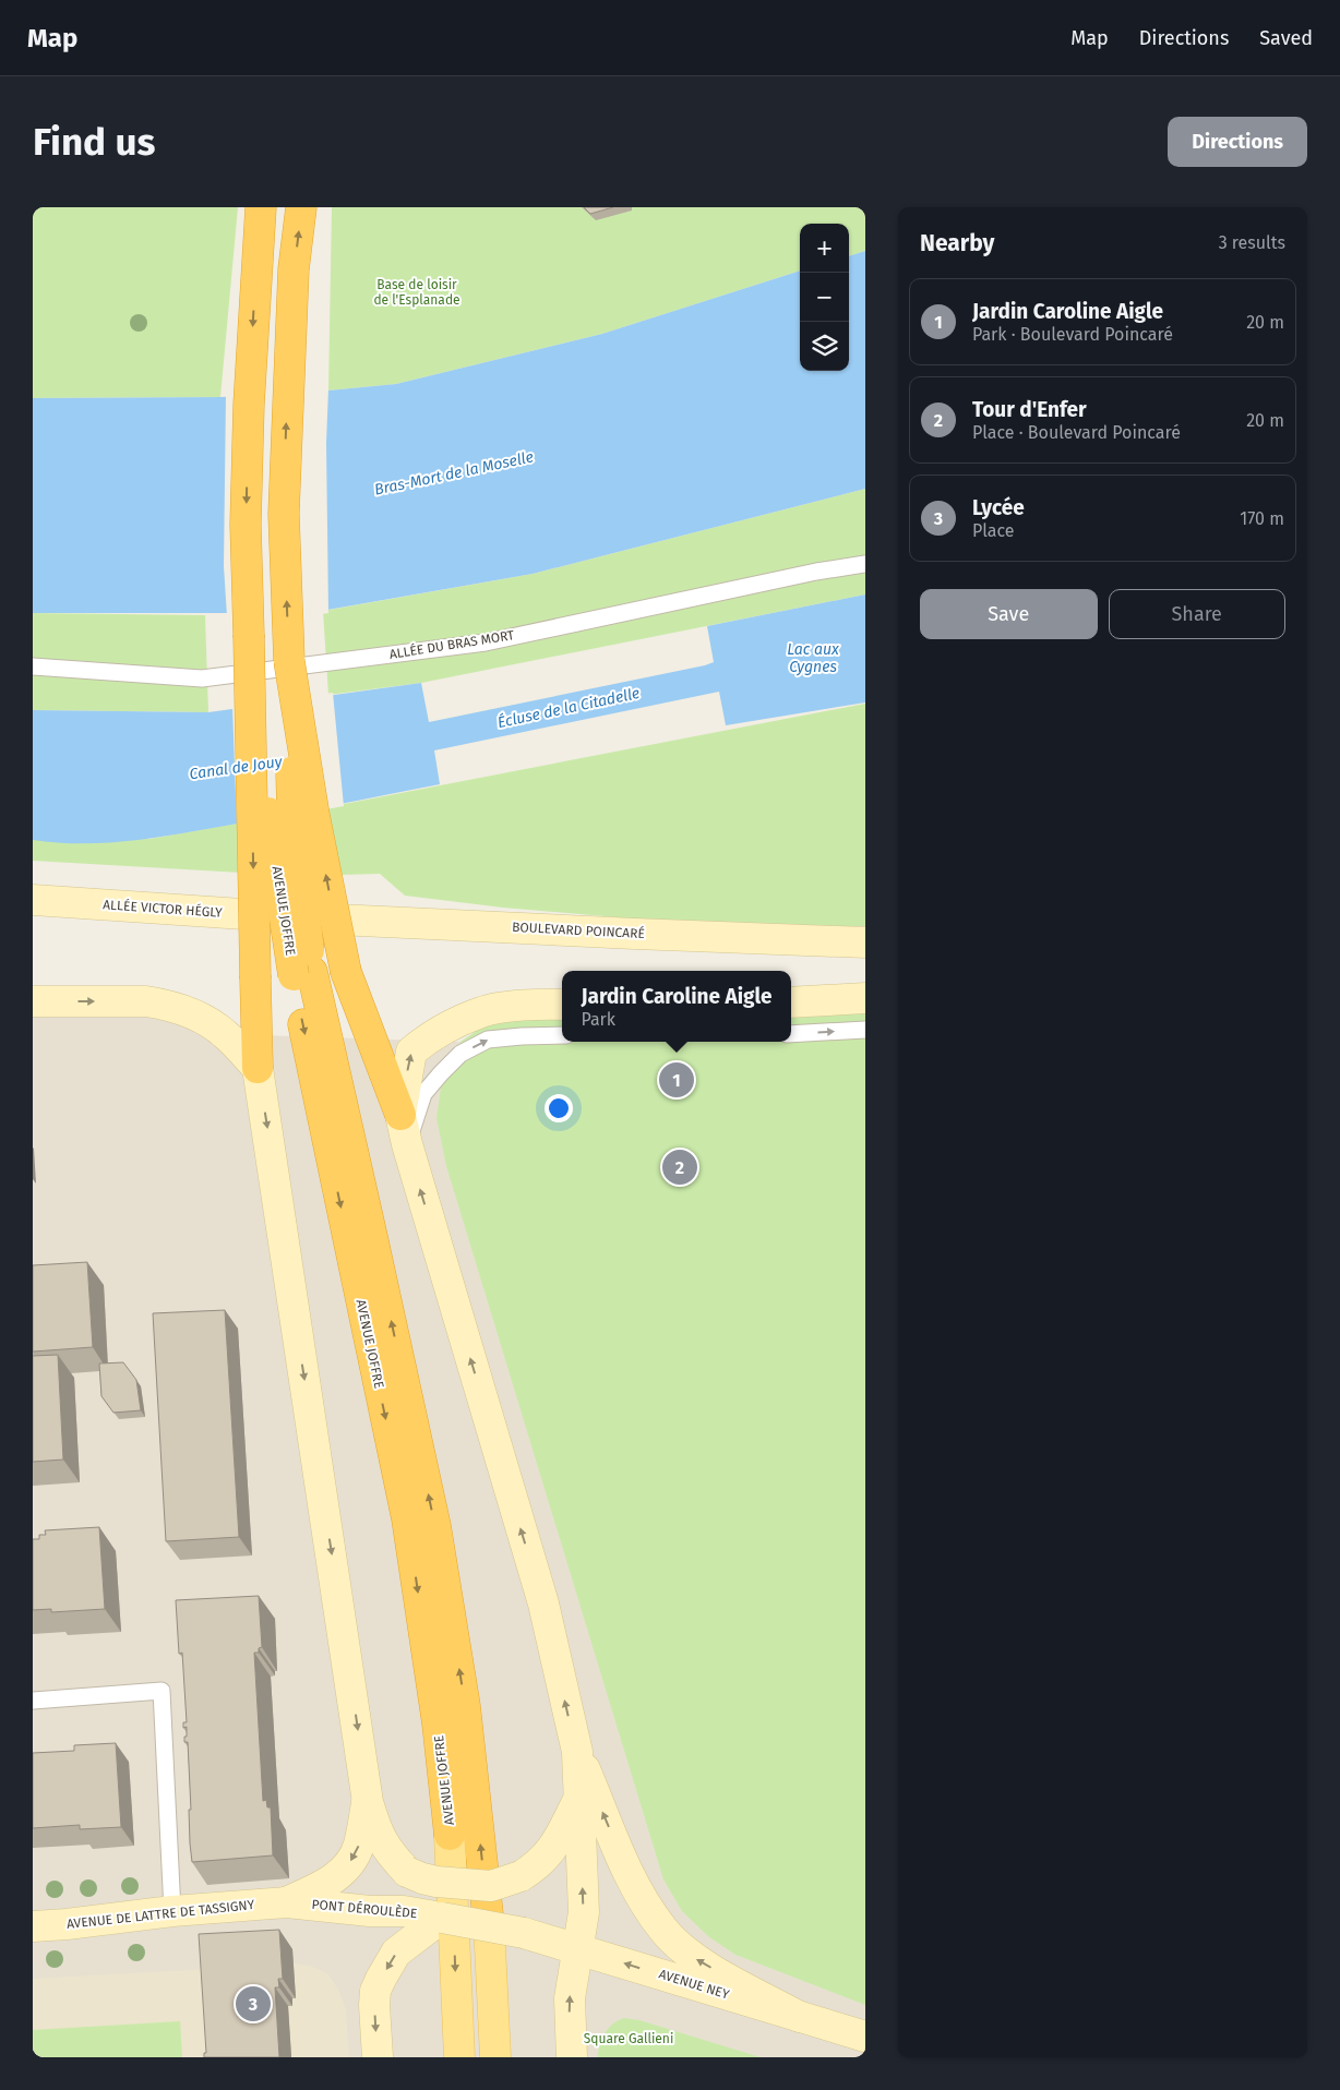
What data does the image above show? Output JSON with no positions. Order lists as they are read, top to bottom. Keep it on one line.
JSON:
{"streets":{"highway":["AVENUE JOFFRE"],"street":["ALLÉE VICTOR HÉGLY","BOULEVARD POINCARÉ","PONT DÉROULÈDE","AVENUE DE LATTRE DE TASSIGNY","AVENUE NEY"],"lane":["ALLÉE DU BRAS MORT"]},"crossings":[["ALLÉE VICTOR HÉGLY","BOULEVARD POINCARÉ"],["PONT DÉROULÈDE","AVENUE DE LATTRE DE TASSIGNY"],["PONT DÉROULÈDE","AVENUE NEY"]],"one_way":["PONT DÉROULÈDE","AVENUE NEY"],"water":["Bras-Mort de la Moselle","Lac aux Cygnes","Écluse de la Citadelle","Canal de Jouy"],"parks":["Base de loisir de l'Esplanade","Square Gallieni"],"page":{"header":"Map","nav":["Map","Directions","Saved"],"buttons":["Directions",["Save","Share"]],"title":"Find us","heading":["Nearby","3 results"],"map_buttons":["+","−"],"list":[{"mark":"1","name":"Jardin Caroline Aigle","note":"Park · Boulevard Poincaré","value":"20 m"},{"mark":"2","name":"Tour d'Enfer","note":"Place · Boulevard Poincaré","value":"20 m"},{"mark":"3","name":"Lycée","note":"Place","value":"170 m"}],"popup":["Jardin Caroline Aigle","Park"],"pins":["1","2","3"]}}
